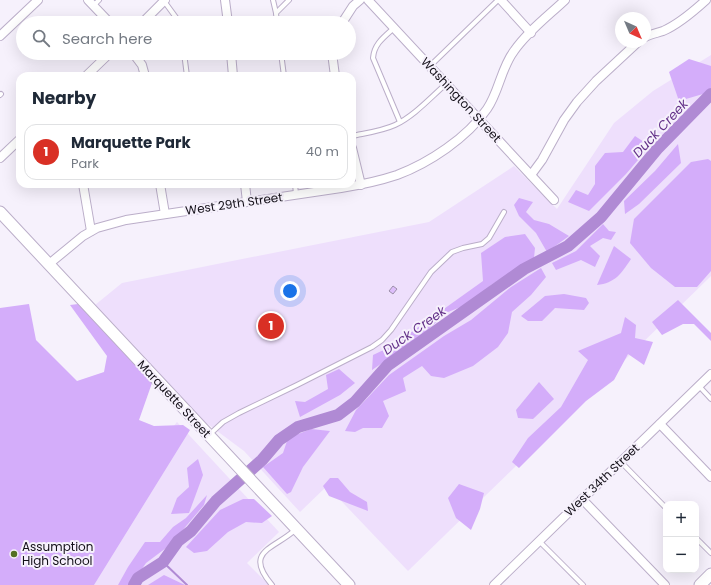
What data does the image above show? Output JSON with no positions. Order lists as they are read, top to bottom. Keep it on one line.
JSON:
{"streets":{"main road":["Marquette Street"],"street":["Washington Street","West 29th Street","West 34th Street"]},"crossings":[["Washington Street","West 29th Street"],["West 29th Street","Marquette Street"]],"water":["Duck Creek"],"places":["Assumption High School"],"north":"bottom right","page":{"search":"Search here","heading":"Nearby","list":[{"mark":"1","name":"Marquette Park","note":"Park","value":"40 m"}],"pins":"1","map_buttons":["+","−"]}}
